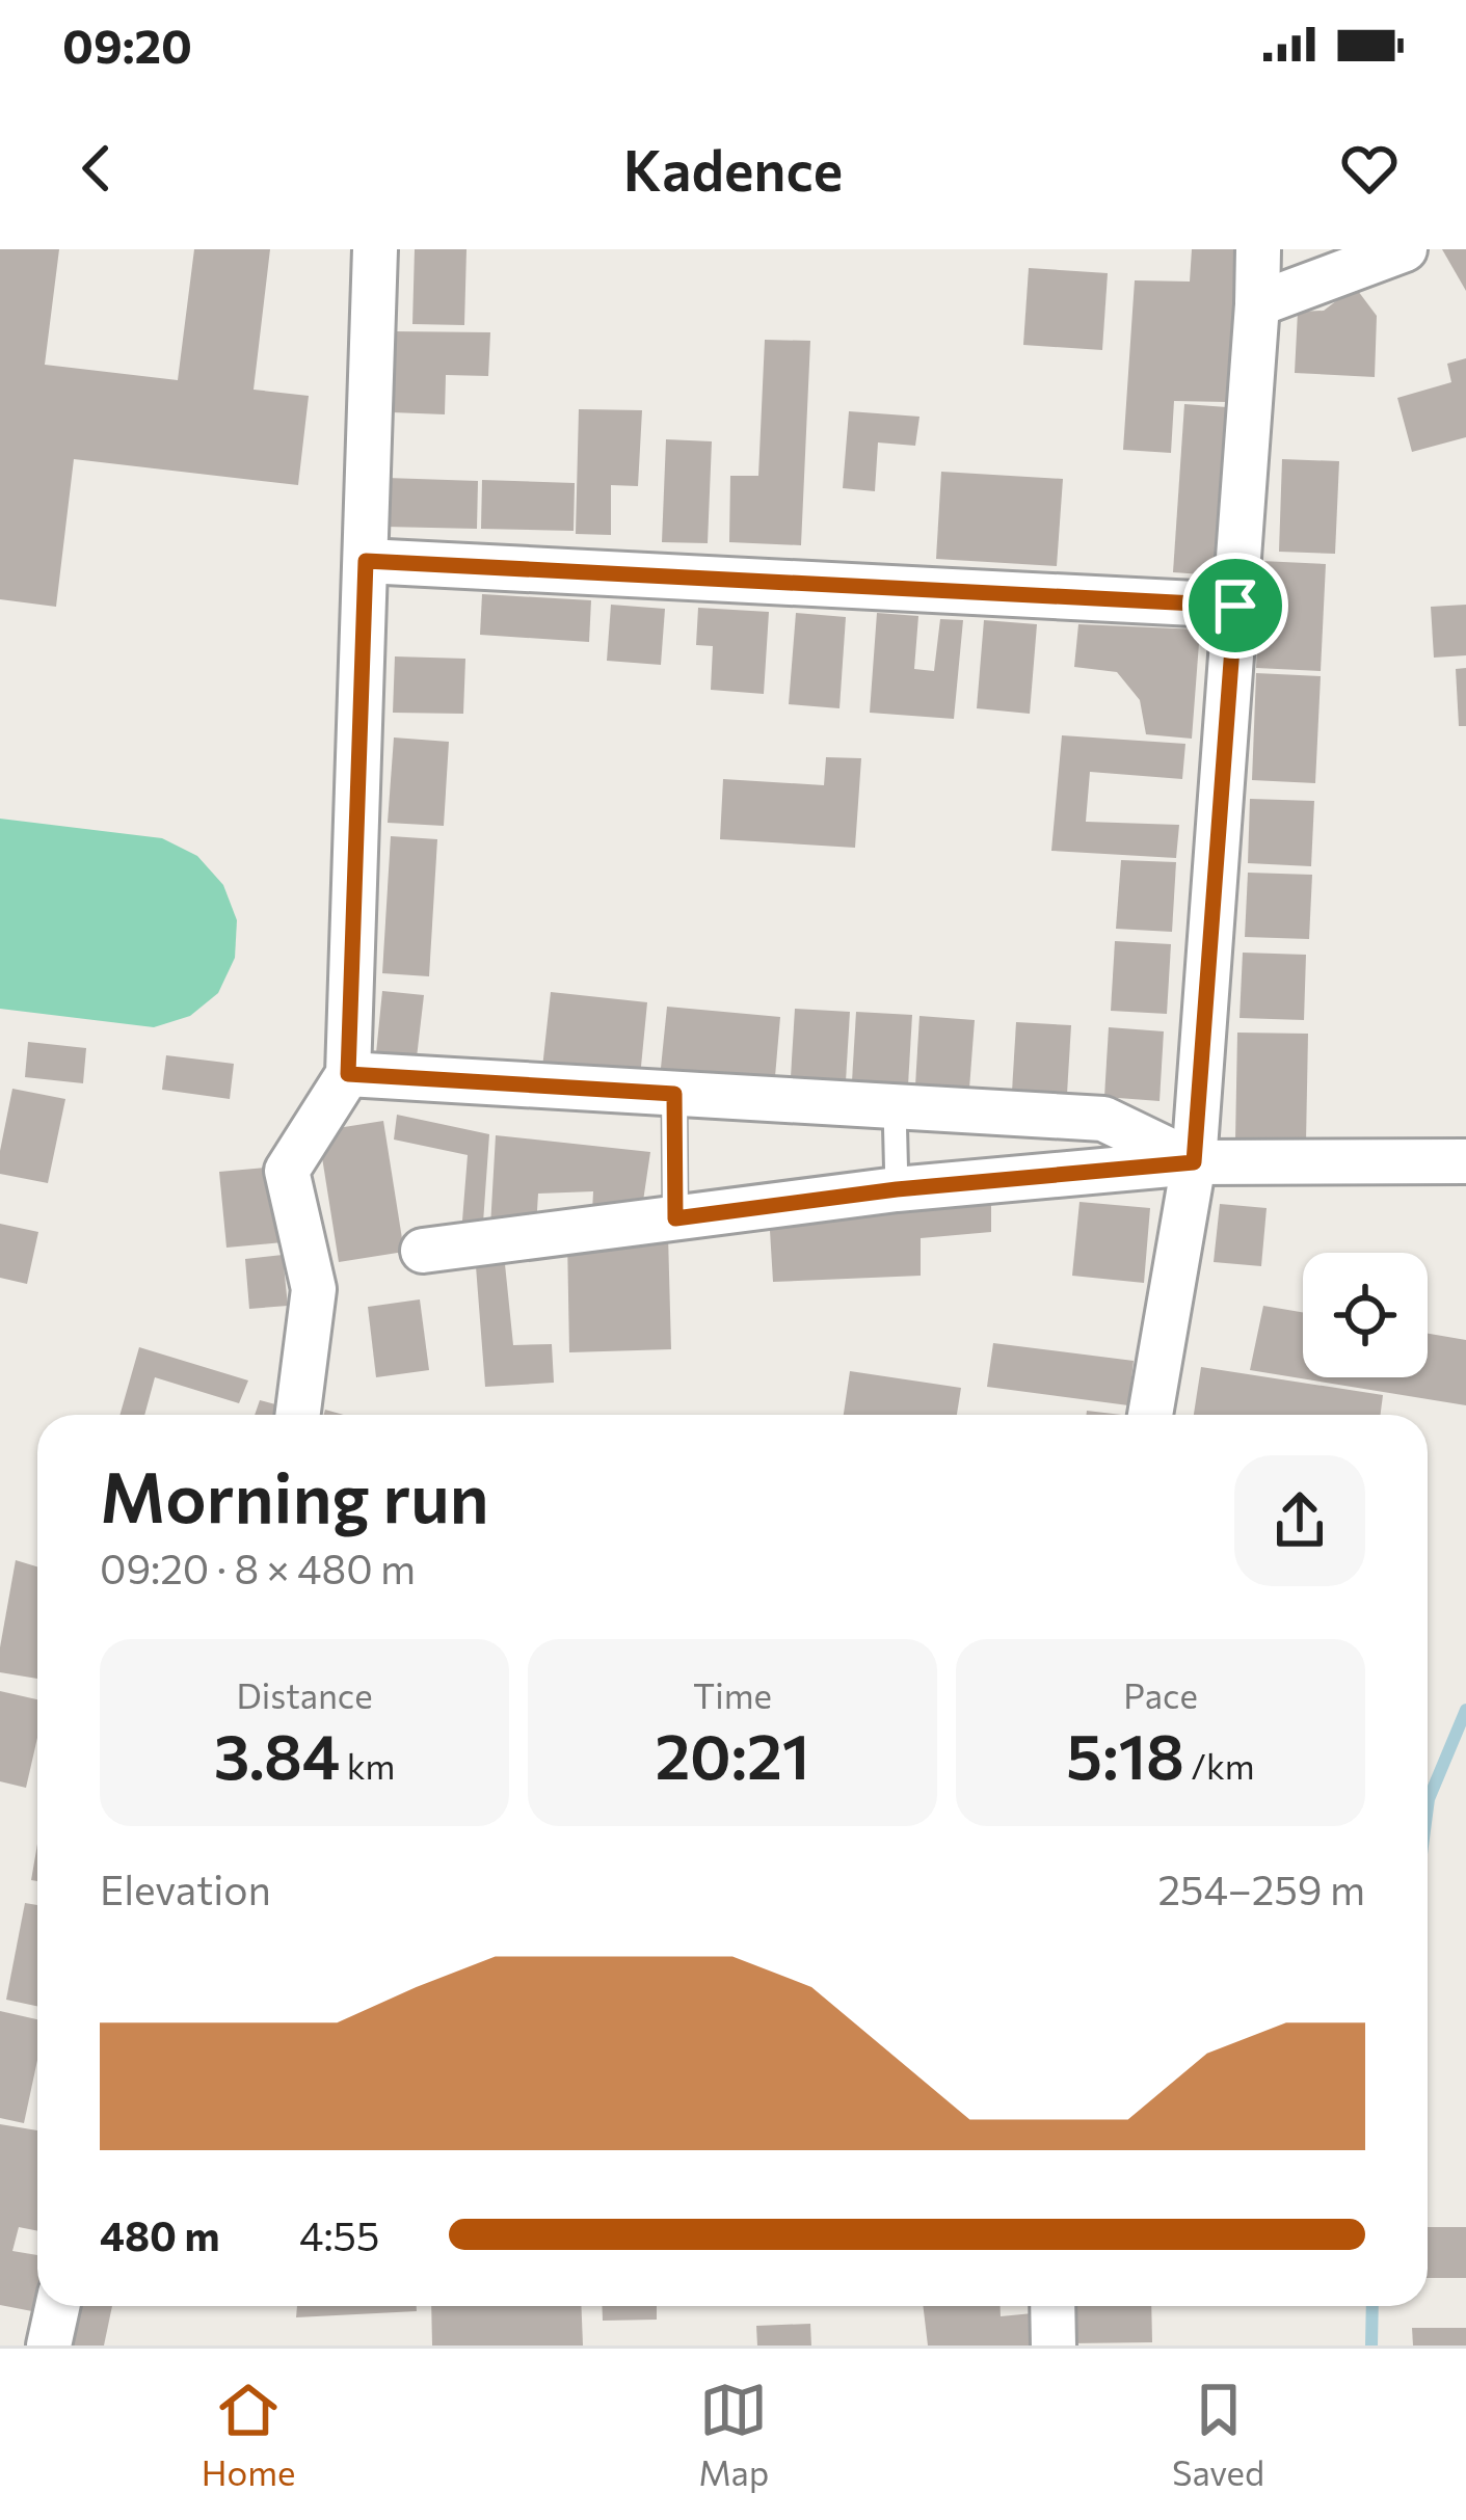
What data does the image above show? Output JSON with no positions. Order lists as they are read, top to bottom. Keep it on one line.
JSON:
{"page":{"status":"09:20","header":"Kadence","heading":["Morning run","09:20 · 8 × 480 m"],"stats":[["Distance","3.84 km"],["Time","20:21"],["Pace","5:18 /km"]],"chart":["Elevation","254–259 m"],"list":[{"name":"480 m","note":"4:55"}],"tabs":["Home","Map","Saved"]}}
